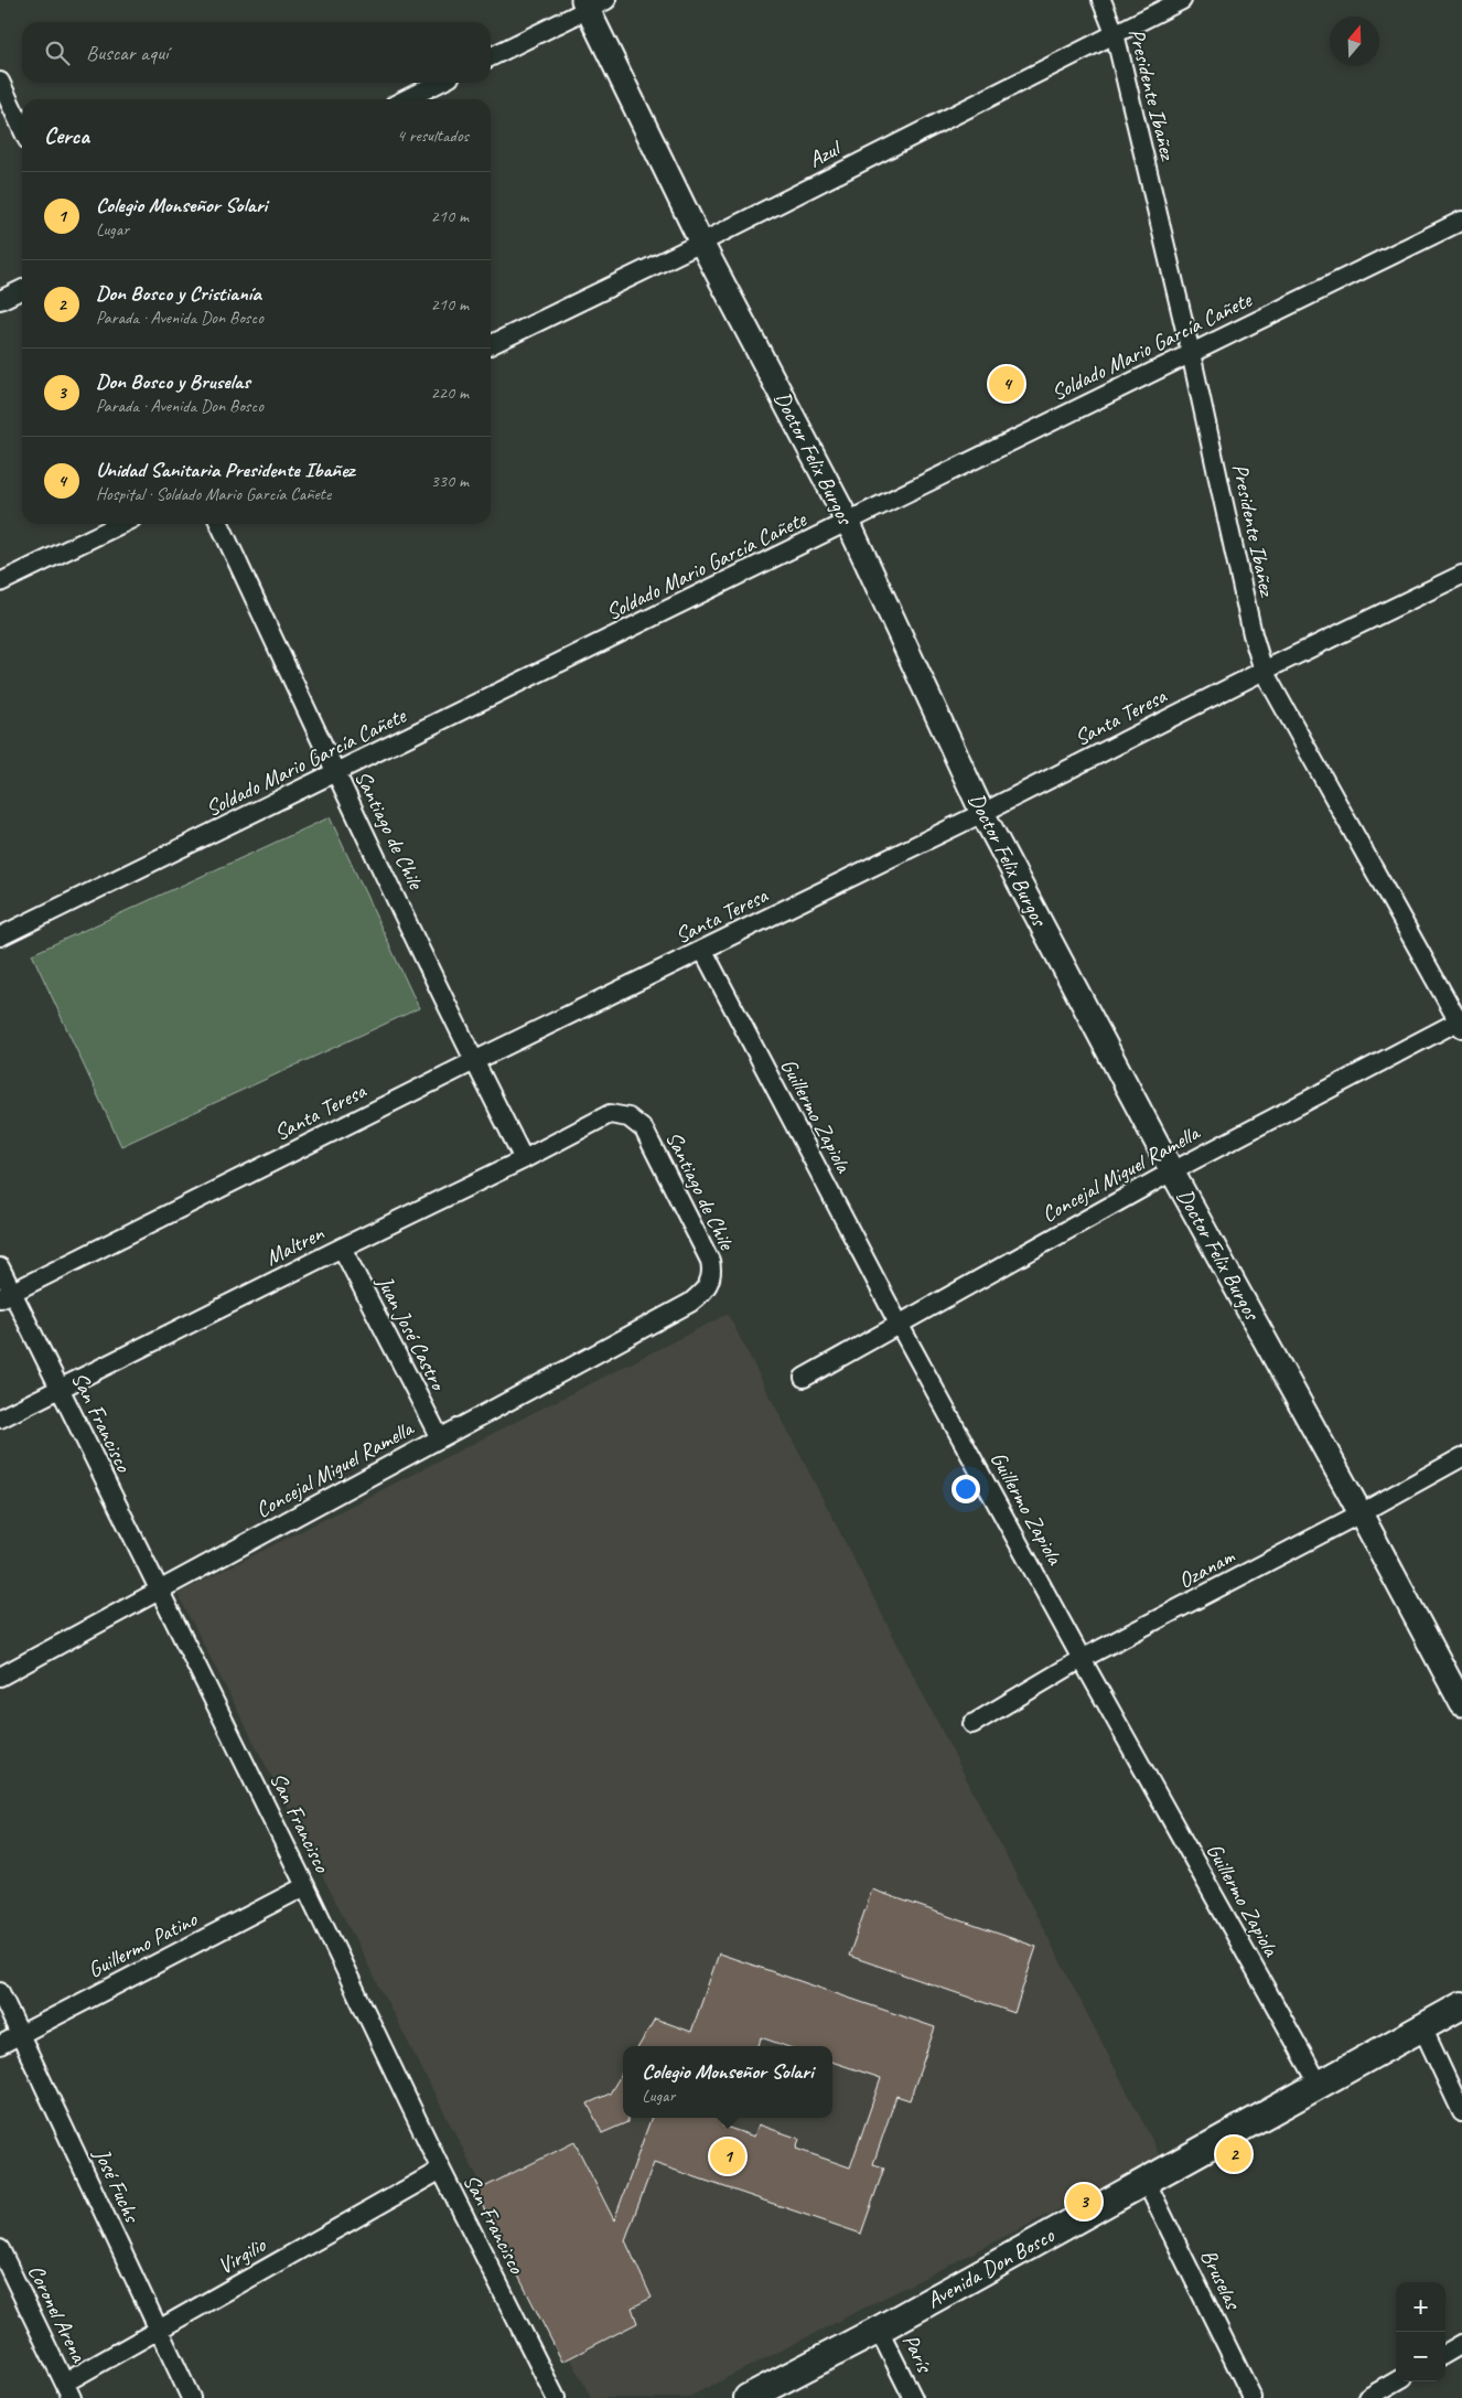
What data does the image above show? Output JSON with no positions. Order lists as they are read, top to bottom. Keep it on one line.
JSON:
{"streets":{"main road":["Avenida Don Bosco"],"street":["Presidente Ibañez","Azul","Soldado Mario García Cañete","Doctor Felix Burgos","Santa Teresa","Santiago de Chile","Guillermo Zapiola","Concejal Miguel Ramella","Maltren","Juan José Castro","San Francisco","Ozanam","Guillermo Patino","José Fuchs","Virgilio","Bruselas","Coronel Arena","París"]},"crossings":[["Presidente Ibañez","Azul"],["Presidente Ibañez","Soldado Mario García Cañete"],["Presidente Ibañez","Santa Teresa"],["Presidente Ibañez","Concejal Miguel Ramella"],["Azul","Doctor Felix Burgos"],["Soldado Mario García Cañete","Doctor Felix Burgos"],["Soldado Mario García Cañete","Santiago de Chile"],["Doctor Felix Burgos","Santa Teresa"],["Doctor Felix Burgos","Concejal Miguel Ramella"],["Doctor Felix Burgos","Ozanam"],["Santa Teresa","Santiago de Chile"],["Santa Teresa","Guillermo Zapiola"],["Santa Teresa","San Francisco"],["Santiago de Chile","Concejal Miguel Ramella"],["Santiago de Chile","Maltren"],["Guillermo Zapiola","Concejal Miguel Ramella"],["Guillermo Zapiola","Ozanam"],["Guillermo Zapiola","Avenida Don Bosco"],["Concejal Miguel Ramella","Juan José Castro"],["Concejal Miguel Ramella","San Francisco"],["Maltren","Juan José Castro"],["Maltren","San Francisco"],["San Francisco","Guillermo Patino"],["San Francisco","Virgilio"],["Guillermo Patino","José Fuchs"],["José Fuchs","Virgilio"],["Virgilio","Coronel Arena"],["Avenida Don Bosco","Bruselas"],["Avenida Don Bosco","París"]],"north":"top","page":{"search":"Buscar aquí","heading":["Cerca","4 resultados"],"list":[{"mark":"1","name":"Colegio Monseñor Solari","note":"Lugar","value":"210 m"},{"mark":"2","name":"Don Bosco y Cristianía","note":"Parada · Avenida Don Bosco","value":"210 m"},{"mark":"3","name":"Don Bosco y Bruselas","note":"Parada · Avenida Don Bosco","value":"220 m"},{"mark":"4","name":"Unidad Sanitaria Presidente Ibañez","note":"Hospital · Soldado Mario García Cañete","value":"330 m"}],"pins":["4","2","1","3"],"popup":["Colegio Monseñor Solari","Lugar"],"map_buttons":["+","−"]}}
